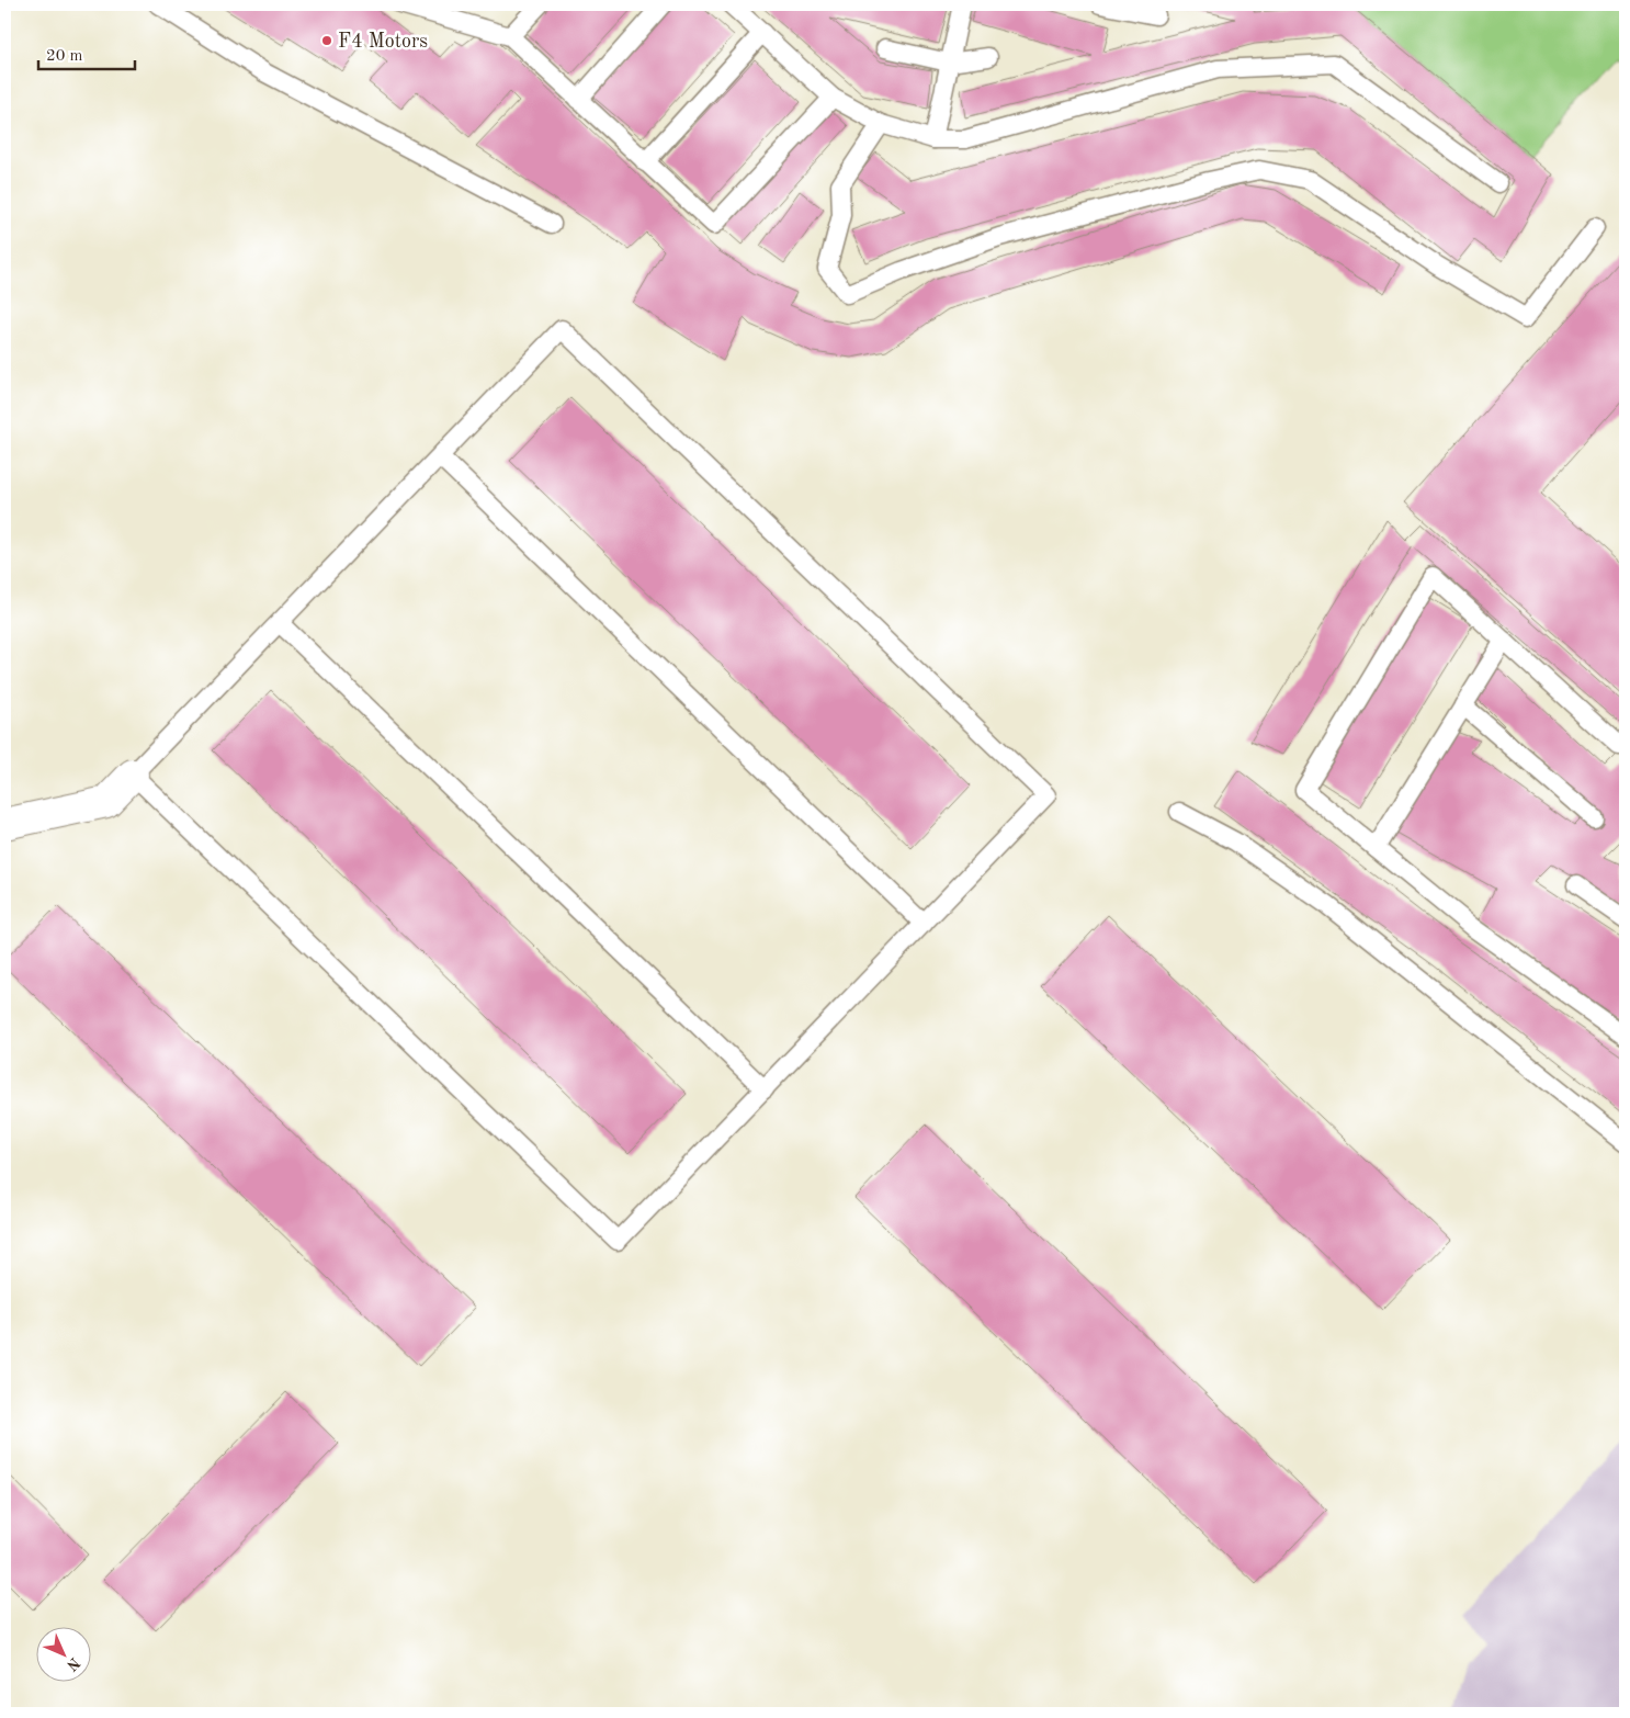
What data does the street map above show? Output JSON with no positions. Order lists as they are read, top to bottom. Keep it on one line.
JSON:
{"places":["F4 Motors"],"scale_bar":"20 m","north":"bottom right"}
